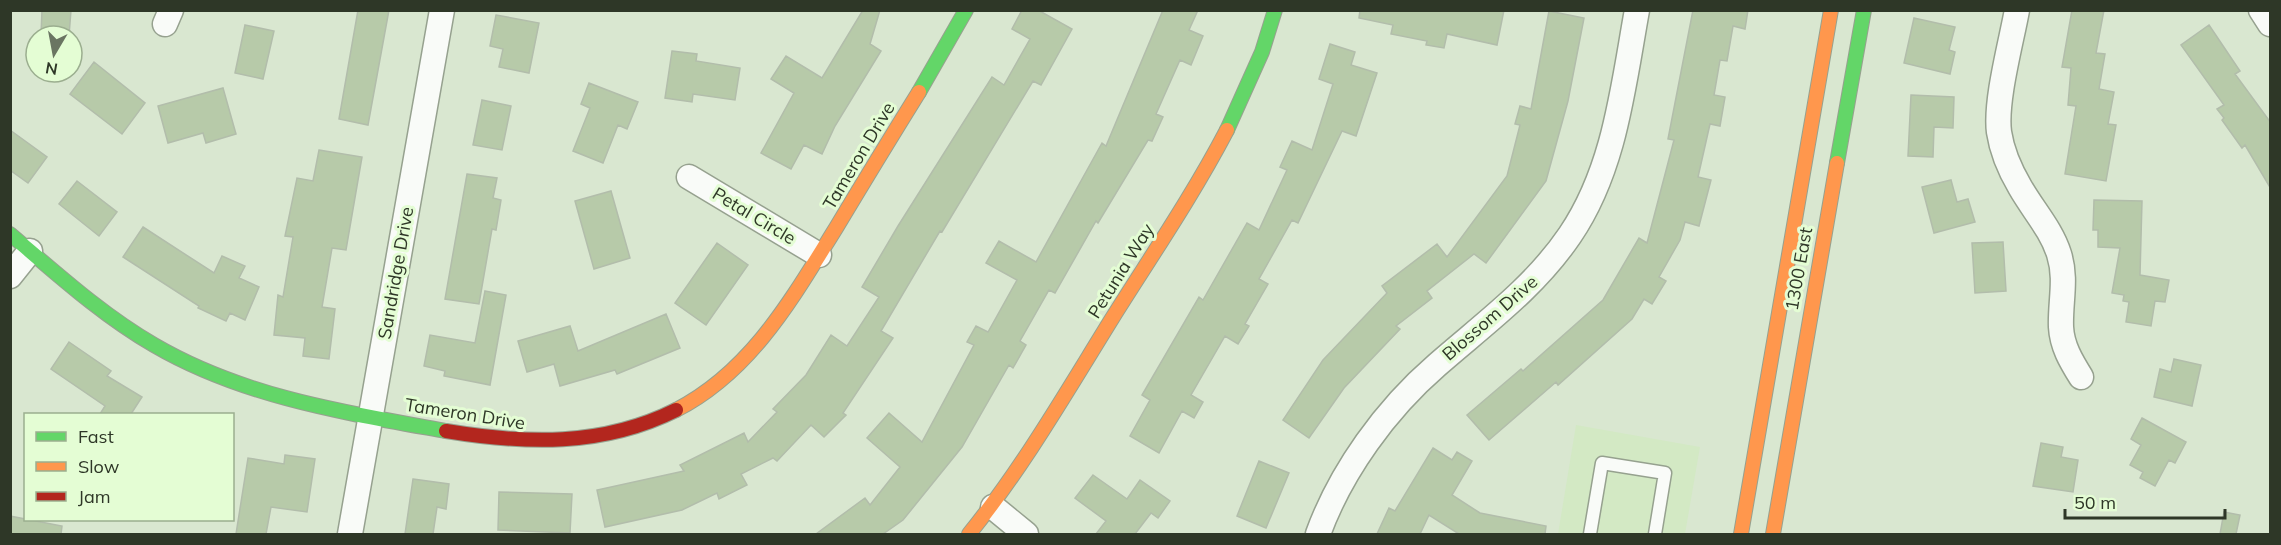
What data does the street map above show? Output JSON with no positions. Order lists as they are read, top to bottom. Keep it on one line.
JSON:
{"streets":{"street":["Tameron Drive","Petal Circle","1300 East","Petunia Way","Sandridge Drive","Blossom Drive"]},"crossings":[["Tameron Drive","Petal Circle"],["Tameron Drive","Sandridge Drive"]],"legend":["Fast","Slow","Jam"],"scale_bar":"50 m","north":"bottom"}
